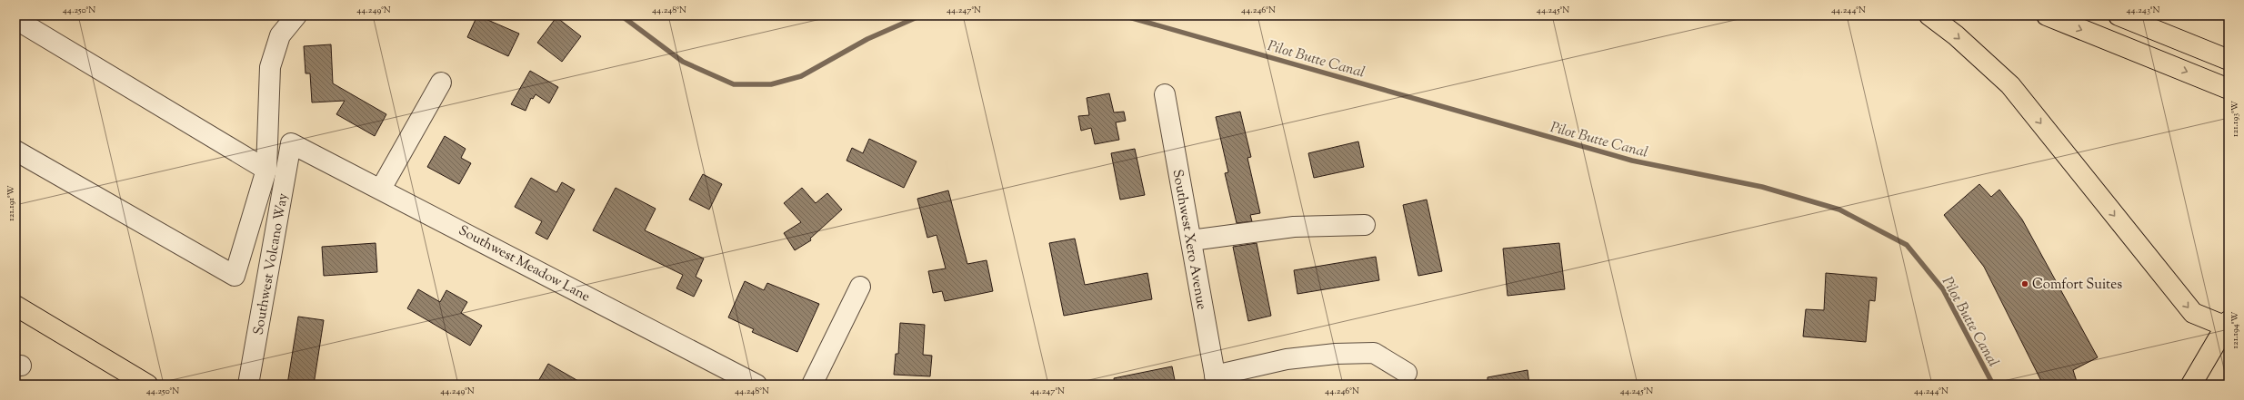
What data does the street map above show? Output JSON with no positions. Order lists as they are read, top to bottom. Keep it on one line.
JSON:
{"streets":{"street":["Southwest Xero Avenue","Southwest Meadow Lane","Southwest Volcano Way"]},"crossings":[["Southwest Meadow Lane","Southwest Volcano Way"]],"water":["Pilot Butte Canal"],"places":["Comfort Suites"],"coordinates":["44.250°N","44.249°N","44.248°N","44.247°N","44.246°N","44.245°N","44.244°N","44.243°N","121.193°W","121.191°W","121.194°W"]}
